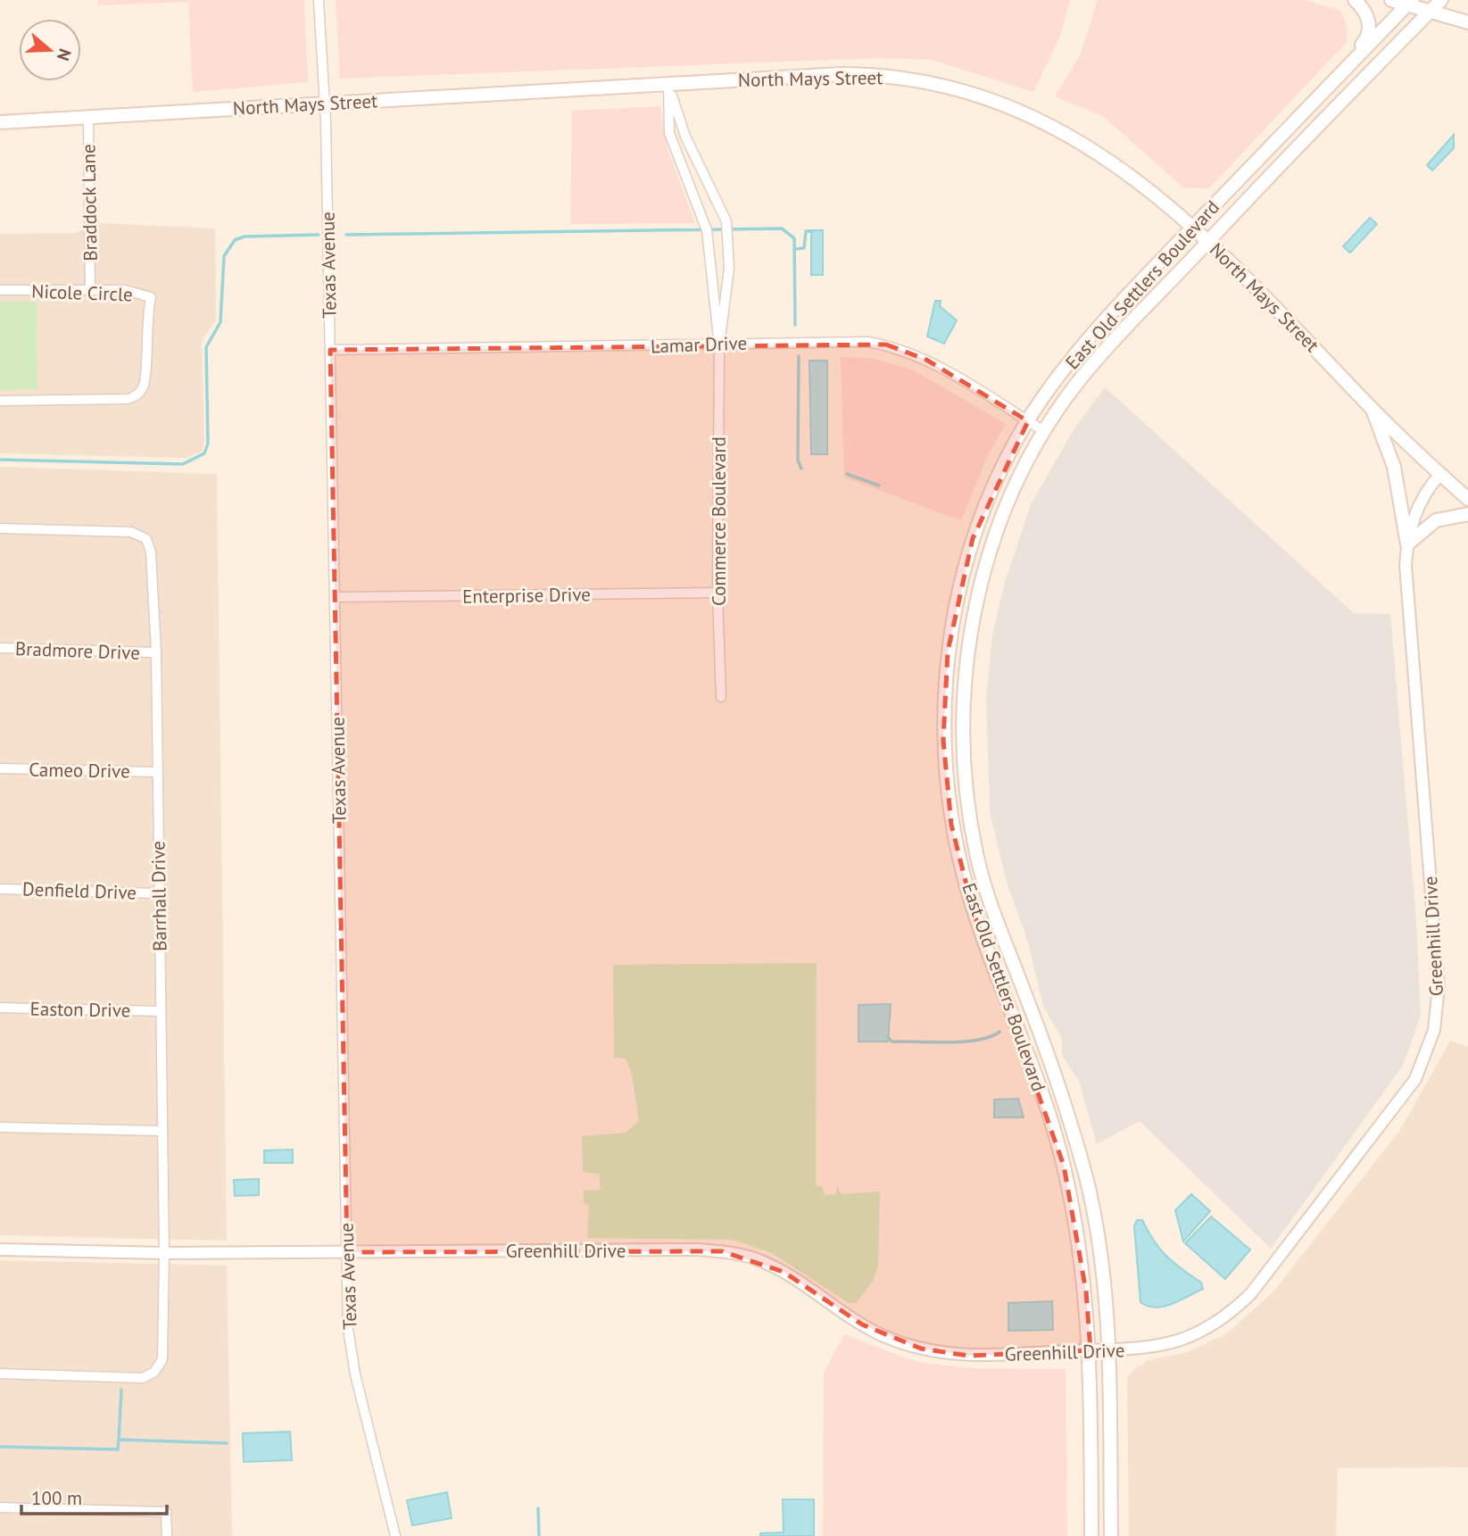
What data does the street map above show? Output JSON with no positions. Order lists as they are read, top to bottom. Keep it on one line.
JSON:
{"streets":{"main road":["North Mays Street","East Old Settlers Boulevard"],"street":["Braddock Lane","Texas Avenue","Nicole Circle","Lamar Drive","Commerce Boulevard","Enterprise Drive","Bradmore Drive","Cameo Drive","Denfield Drive","Barrhall Drive","Greenhill Drive","Easton Drive"]},"crossings":[["North Mays Street","Braddock Lane"],["North Mays Street","Texas Avenue"],["North Mays Street","East Old Settlers Boulevard"],["North Mays Street","Commerce Boulevard"],["North Mays Street","Greenhill Drive"],["Braddock Lane","Nicole Circle"],["Texas Avenue","Lamar Drive"],["Texas Avenue","Enterprise Drive"],["Texas Avenue","Greenhill Drive"],["East Old Settlers Boulevard","Lamar Drive"],["East Old Settlers Boulevard","Greenhill Drive"],["Lamar Drive","Commerce Boulevard"],["Commerce Boulevard","Enterprise Drive"],["Bradmore Drive","Barrhall Drive"],["Cameo Drive","Barrhall Drive"],["Denfield Drive","Barrhall Drive"],["Barrhall Drive","Greenhill Drive"],["Barrhall Drive","Easton Drive"]],"scale_bar":"100 m","north":"right"}
